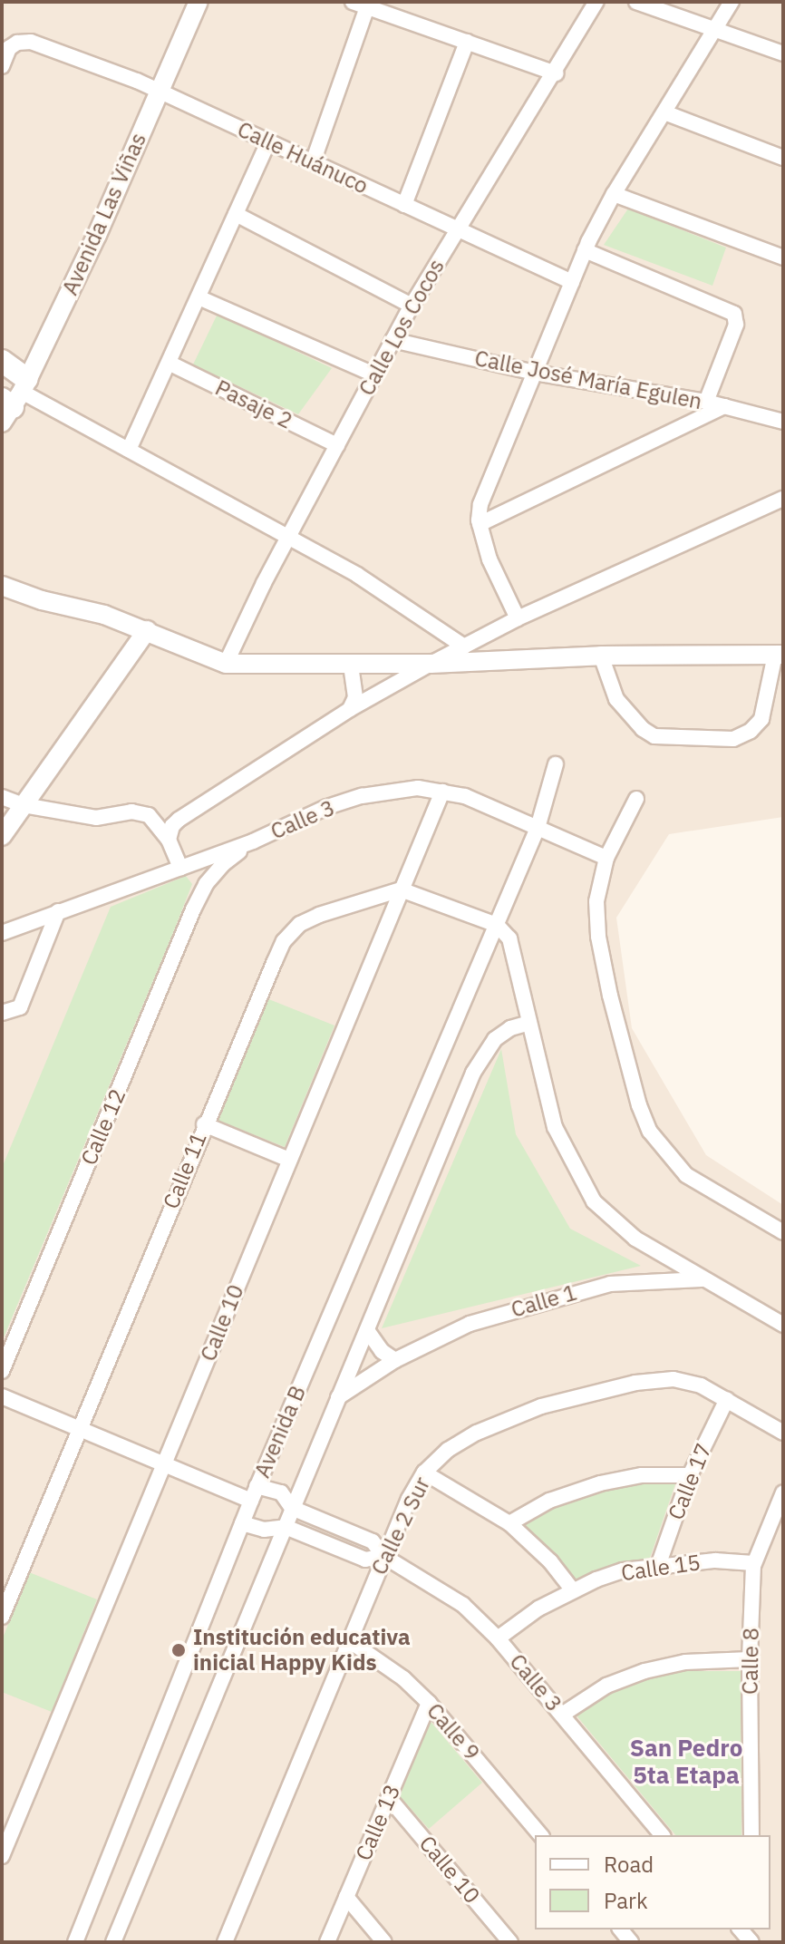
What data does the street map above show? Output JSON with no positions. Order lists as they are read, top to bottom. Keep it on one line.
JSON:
{"streets":{"street":["Calle Huánuco","Avenida Las Viñas","Calle Los Cocos","Calle José María Egulen","Pasaje 2","Calle 3","Calle 12","Calle 11","Calle 1","Calle 10","Avenida B","Calle 17","Calle 2 Sur","Calle 15","Calle 8","Calle 9","Calle 13"]},"crossings":[["Calle Huánuco","Avenida Las Viñas"],["Calle Huánuco","Calle Los Cocos"],["Calle Los Cocos","Calle José María Egulen"],["Calle Los Cocos","Pasaje 2"],["Calle 3","Calle 12"],["Calle 3","Calle 11"],["Calle 3","Calle 10"],["Calle 3","Avenida B"],["Calle 3","Calle 2 Sur"],["Calle 3","Calle 15"],["Calle 11","Calle 10"],["Calle 1","Avenida B"],["Calle 10","Calle 13"],["Calle 17","Calle 2 Sur"],["Calle 17","Calle 15"],["Calle 2 Sur","Calle 9"],["Calle 15","Calle 8"],["Calle 9","Calle 13"]],"districts":["San Pedro 5ta Etapa"],"places":["Institución educativa inicial Happy Kids"],"legend":["Road","Park"]}
